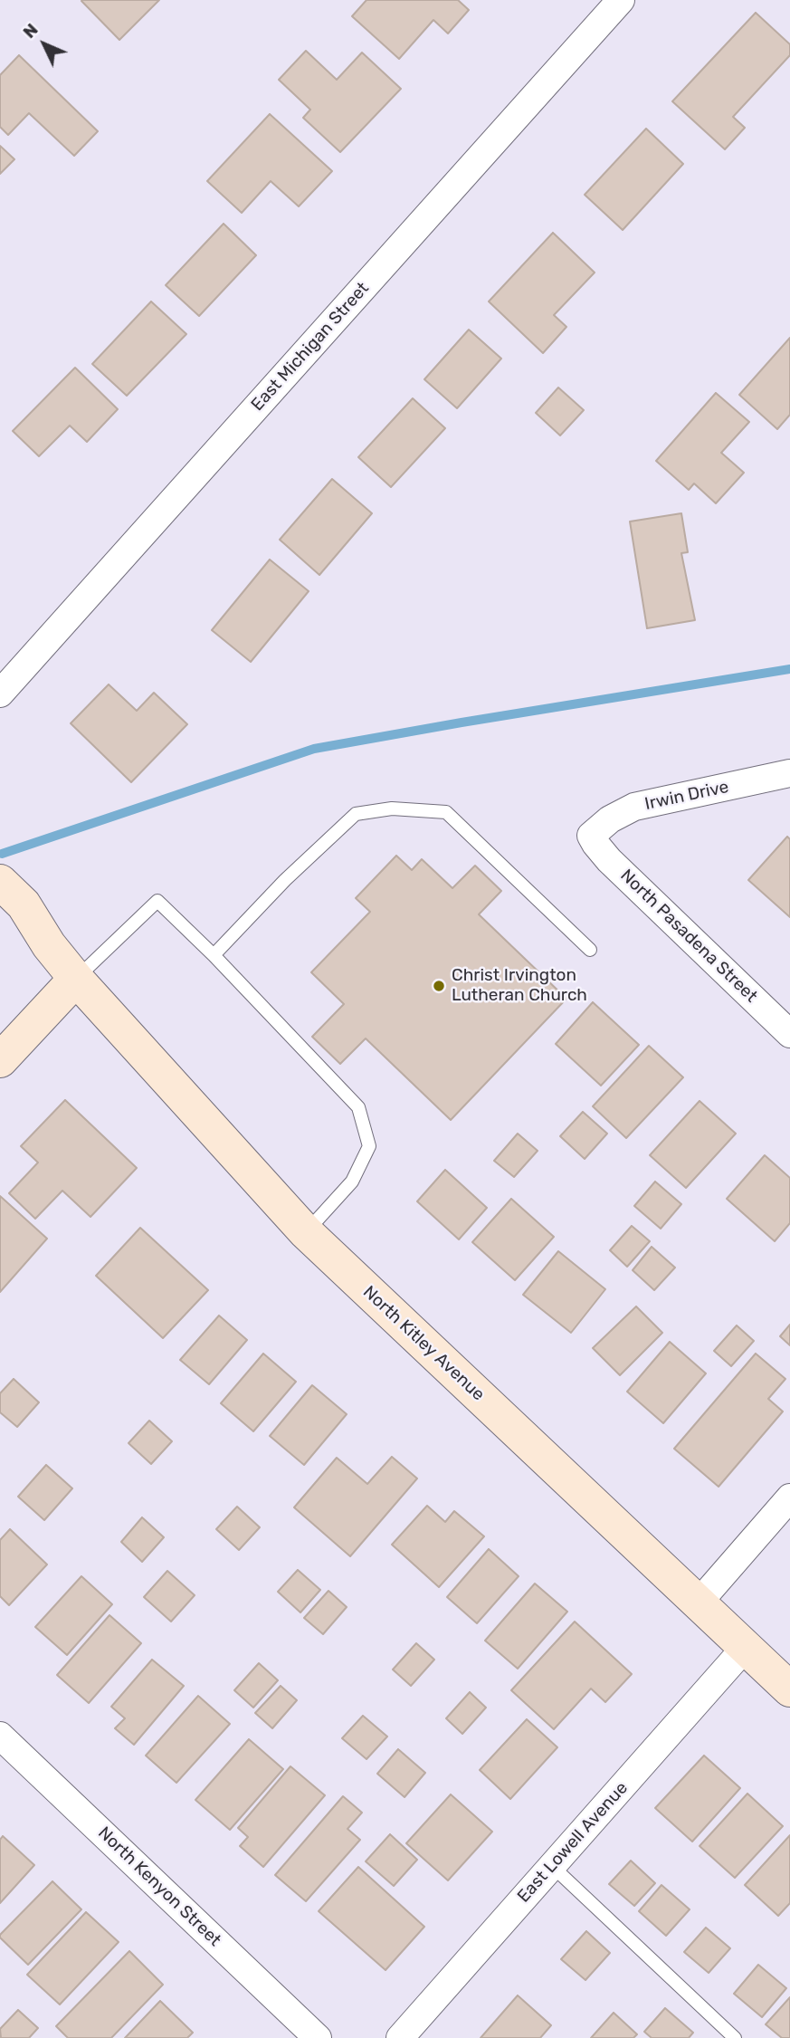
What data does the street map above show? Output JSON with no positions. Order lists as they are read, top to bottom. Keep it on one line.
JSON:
{"streets":{"street":["East Michigan Street","Irwin Drive","North Pasadena Street","North Kitley Avenue","East Lowell Avenue","North Kenyon Street"]},"crossings":[["Irwin Drive","North Pasadena Street"],["North Kitley Avenue","East Lowell Avenue"]],"places":["Christ Irvington Lutheran Church"],"north":"top left"}
